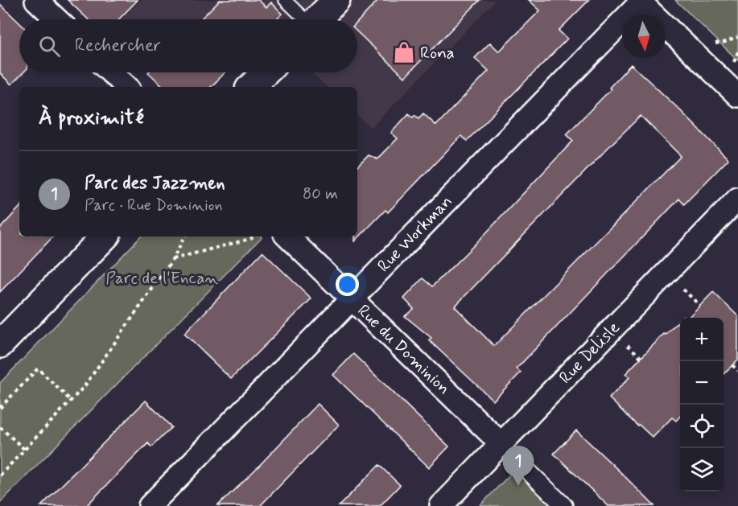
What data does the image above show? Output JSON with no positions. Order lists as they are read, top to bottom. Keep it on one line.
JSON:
{"streets":{"street":["Rue Workman","Rue du Dominion","Rue Delisle"]},"crossings":[["Rue Workman","Rue du Dominion"],["Rue du Dominion","Rue Delisle"]],"parks":["Parc de l'Encan"],"places":{"shop":["Rona"]},"north":"bottom","page":{"search":"Rechercher","heading":"À proximité","list":[{"mark":"1","name":"Parc des Jazzmen","note":"Parc · Rue Dominion","value":"80 m"}],"map_buttons":["+","−"],"pins":"1"}}
